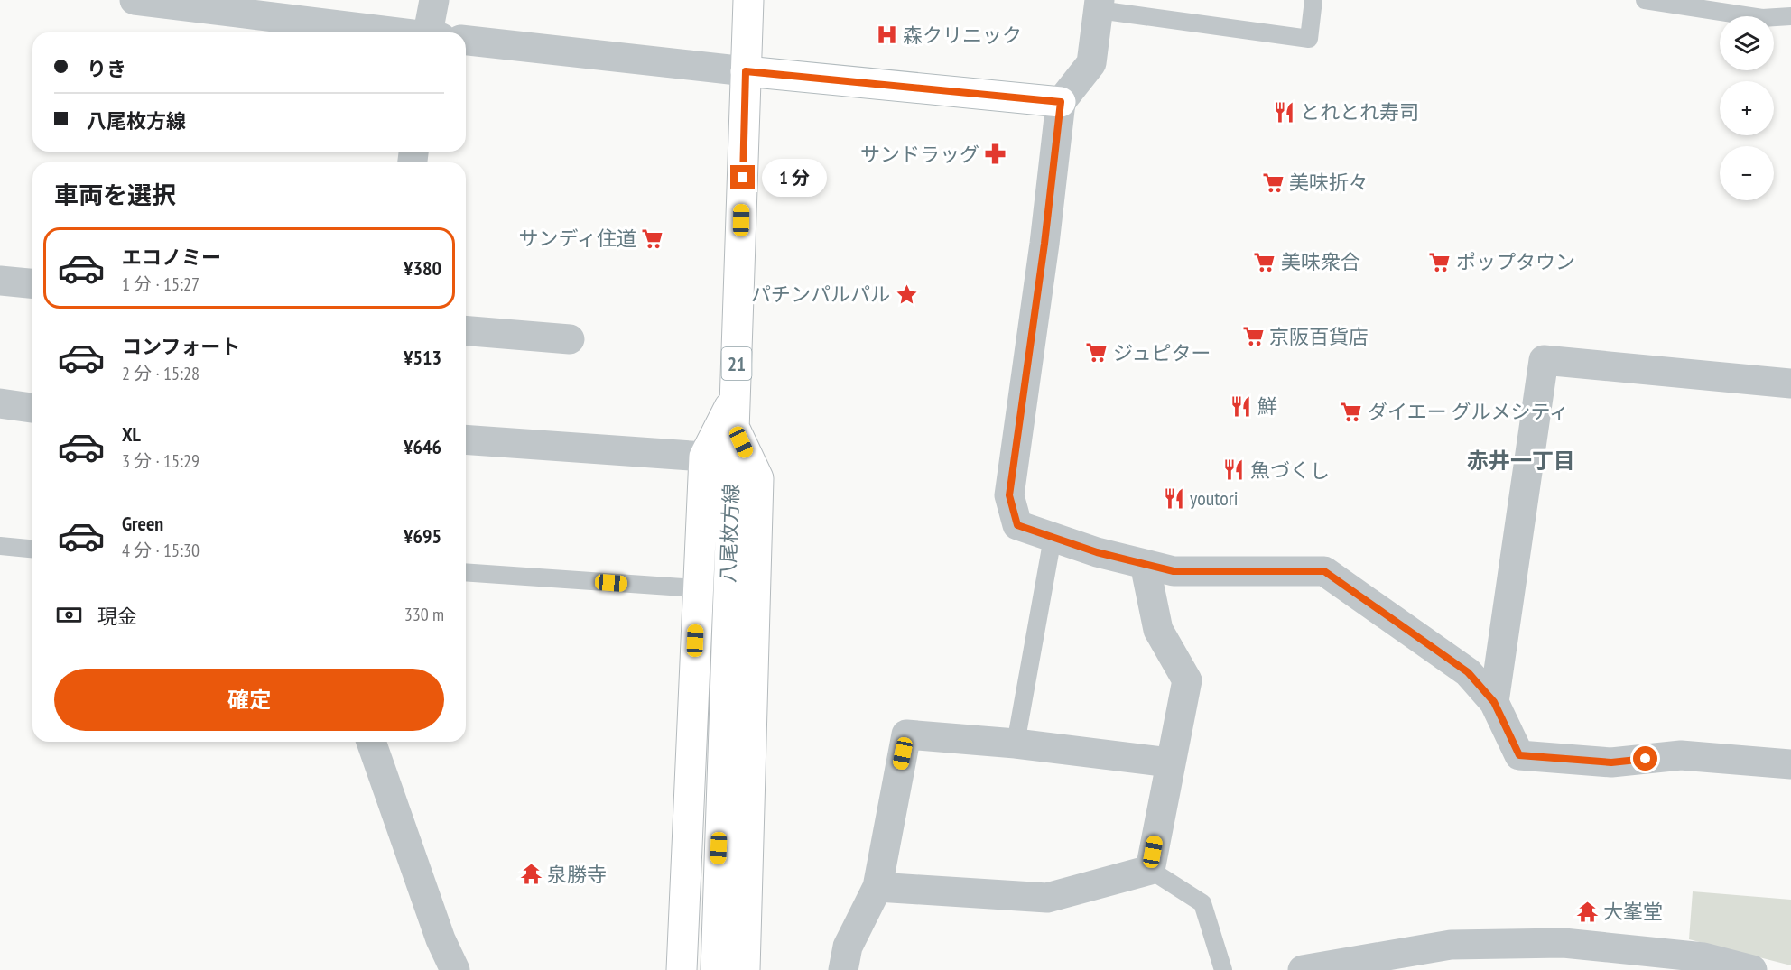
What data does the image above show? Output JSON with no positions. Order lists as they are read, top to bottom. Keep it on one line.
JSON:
{"streets":{"main road":["21","八尾枚方線"]},"districts":["赤井一丁目"],"places":{"hospital":["森クリニック"],"restaurant":["とれとれ寿司","鮮","魚づくし","youtori"],"pharmacy":["サンドラッグ"],"supermarket":["美味折々","サンディ住道","美味衆合","ポップタウン","京阪百貨店","ジュピター","ダイエー グルメシティ"],"place":["パチンパルパル"],"temple":["泉勝寺","大峯堂"]},"page":{"map_buttons":["+","−"],"banner":["りき","八尾枚方線"],"bubble":"1 分","heading":"車両を選択","list":[{"name":"エコノミー","note":"1 分 · 15:27","value":"¥380"},{"name":"コンフォート","note":"2 分 · 15:28","value":"¥513"},{"name":"XL","note":"3 分 · 15:29","value":"¥646"},{"name":"Green","note":"4 分 · 15:30","value":"¥695"}],"pay":["現金","330 m"],"buttons":"確定"}}
